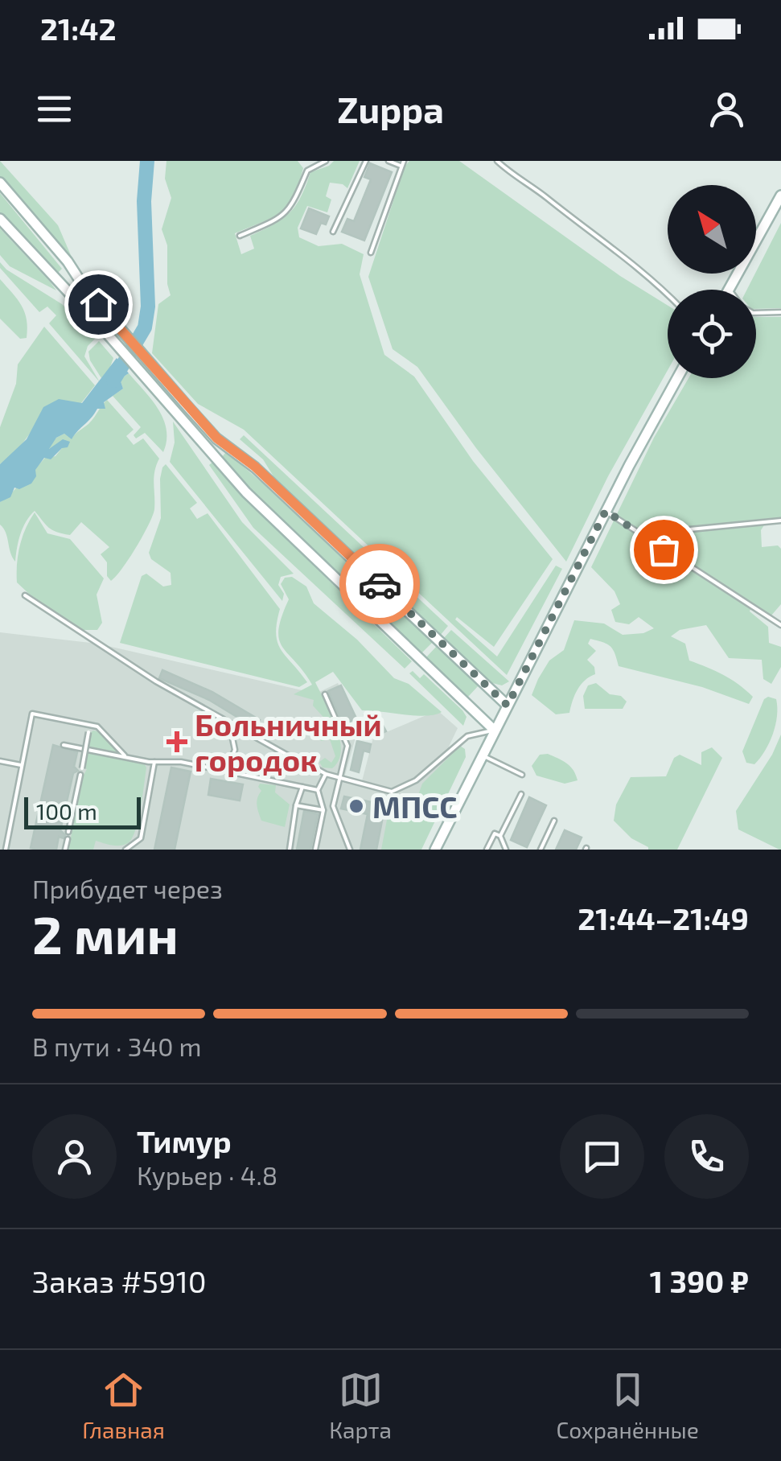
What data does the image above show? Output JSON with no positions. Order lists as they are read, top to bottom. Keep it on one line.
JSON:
{"places":{"health":["Больничный городок"],"other":["МПСС"]},"scale_bar":"100 m","north":"top left","page":{"status":"21:42","header":"Zuppa","scale":"100 m","heading":["2 мин","Прибудет через","21:44–21:49"],"panel":["Тимур","Курьер · 4.8","Заказ #5910","1 390 ₽"],"bar":"В пути · 340 m","tabs":["Главная","Карта","Сохранённые"]}}
